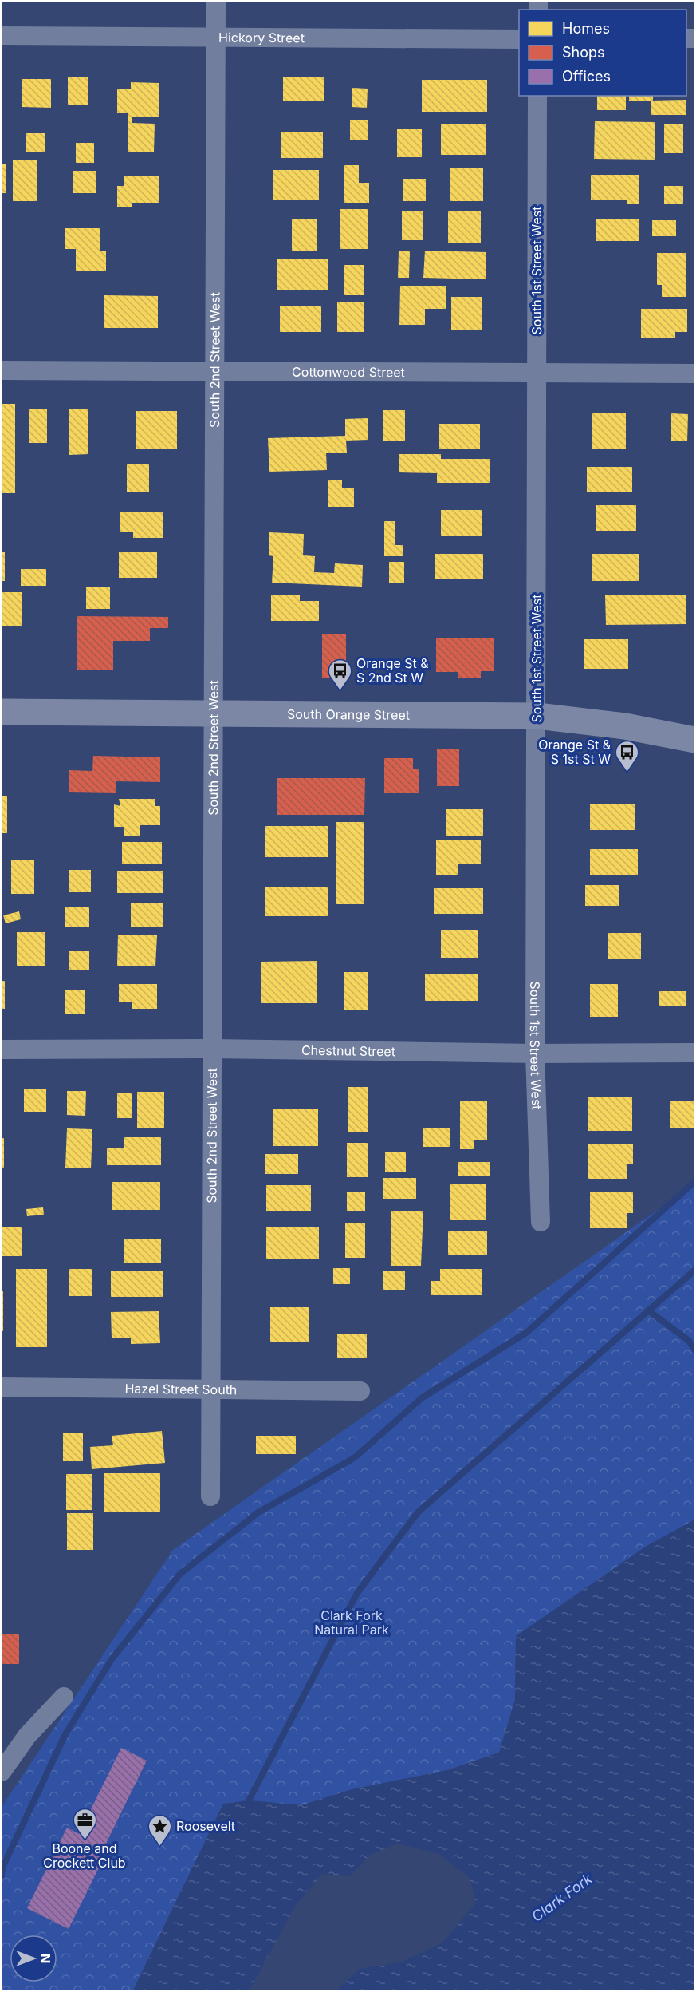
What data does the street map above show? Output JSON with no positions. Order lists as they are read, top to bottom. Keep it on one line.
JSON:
{"streets":{"main road":["South Orange Street"],"street":["Hickory Street","South 1st Street West","South 2nd Street West","Cottonwood Street","Chestnut Street","Hazel Street South"]},"crossings":[["Hickory Street","South 2nd Street West"],["South 1st Street West","Cottonwood Street"],["South 1st Street West","South Orange Street"],["South 1st Street West","Chestnut Street"],["South 2nd Street West","Cottonwood Street"],["South 2nd Street West","South Orange Street"],["South 2nd Street West","Chestnut Street"],["South 2nd Street West","Hazel Street South"]],"water":["Clark Fork"],"parks":["Clark Fork Natural Park"],"places":{"bus stop":["Orange St & S 2nd St W","Orange St & S 1st St W"],"office":["Boone and Crockett Club"],"place":["Roosevelt"]},"legend":["Homes","Shops","Offices"],"north":"right"}
